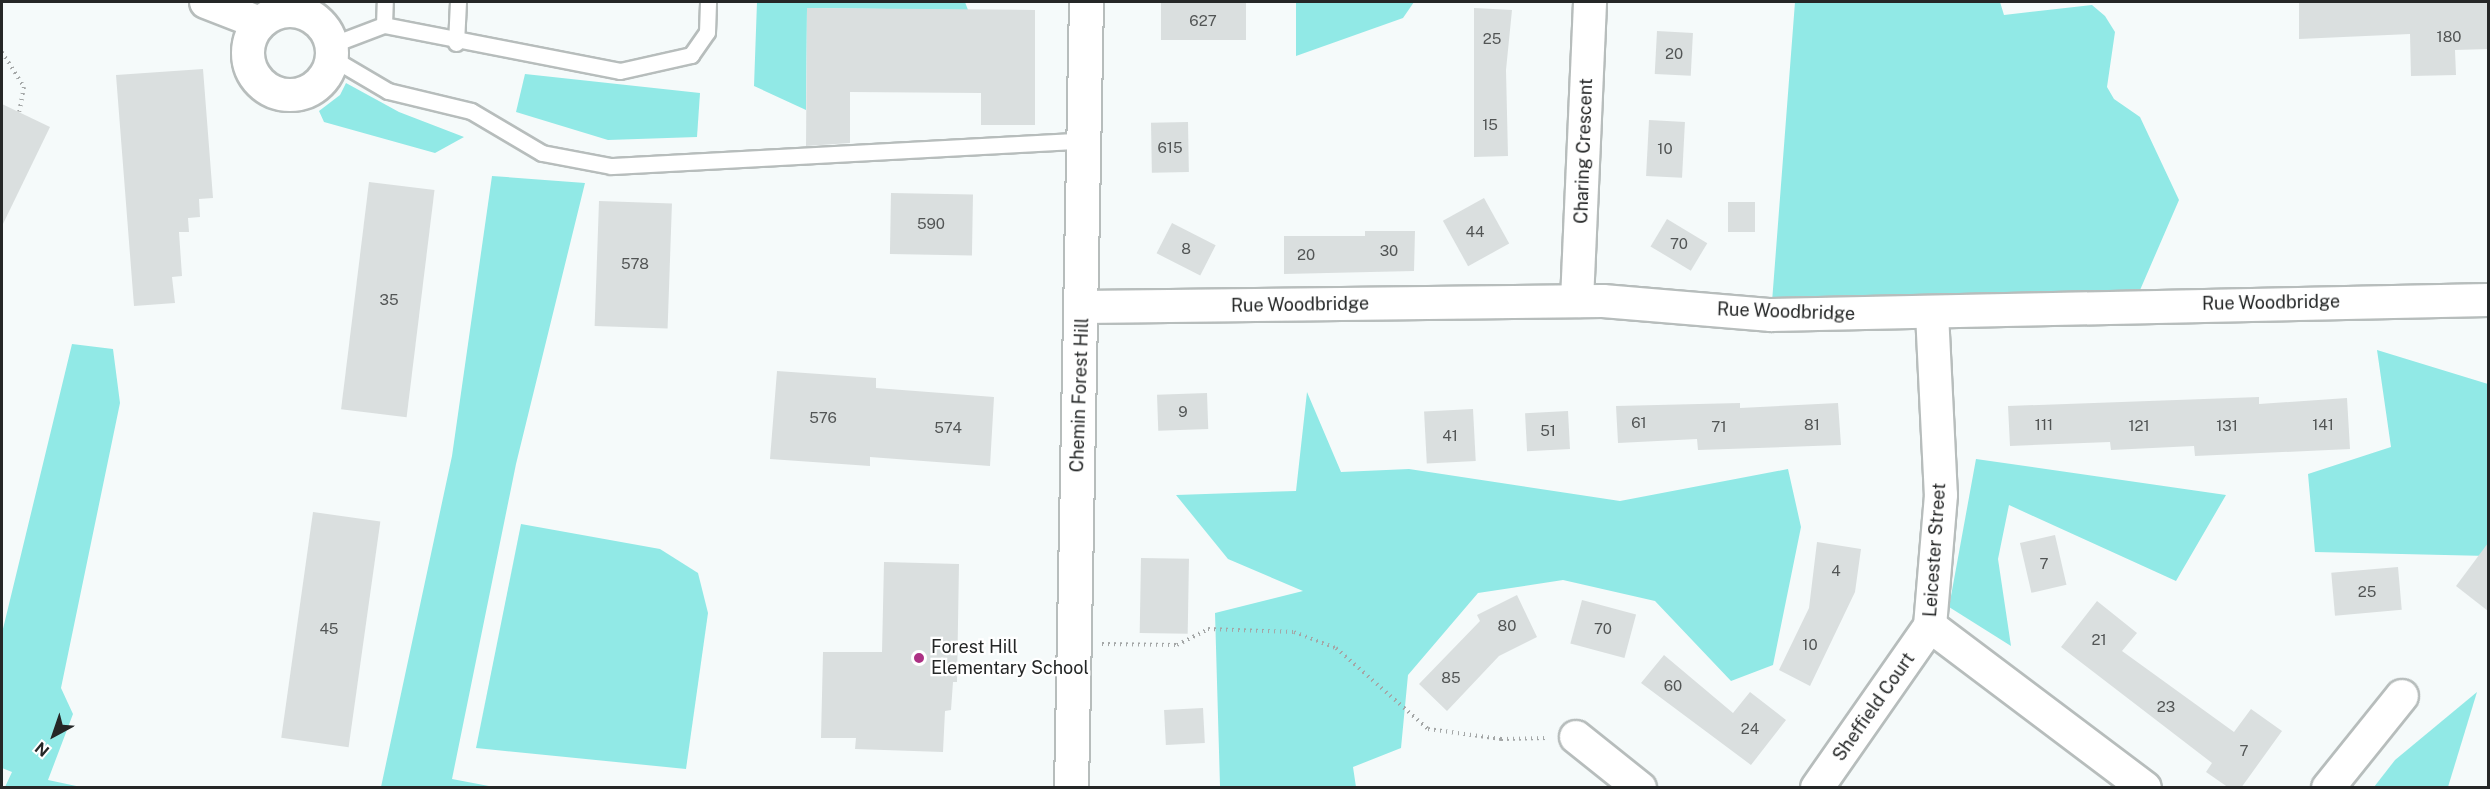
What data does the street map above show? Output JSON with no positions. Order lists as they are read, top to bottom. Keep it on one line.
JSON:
{"streets":{"street":["Charing Crescent","Rue Woodbridge","Chemin Forest Hill","Leicester Street","Sheffield Court"]},"crossings":[["Charing Crescent","Rue Woodbridge"],["Rue Woodbridge","Chemin Forest Hill"],["Rue Woodbridge","Leicester Street"],["Leicester Street","Sheffield Court"]],"places":["Forest Hill Elementary School"],"house_numbers":["627","180","25","20","15","615","10","590","44","70","8","30","20","578","35","9","576","61","81","111","141","121","131","71","574","51","41","7","4","25","80","45","70","21","10","85","60","23","24","7"],"north":"bottom left"}
